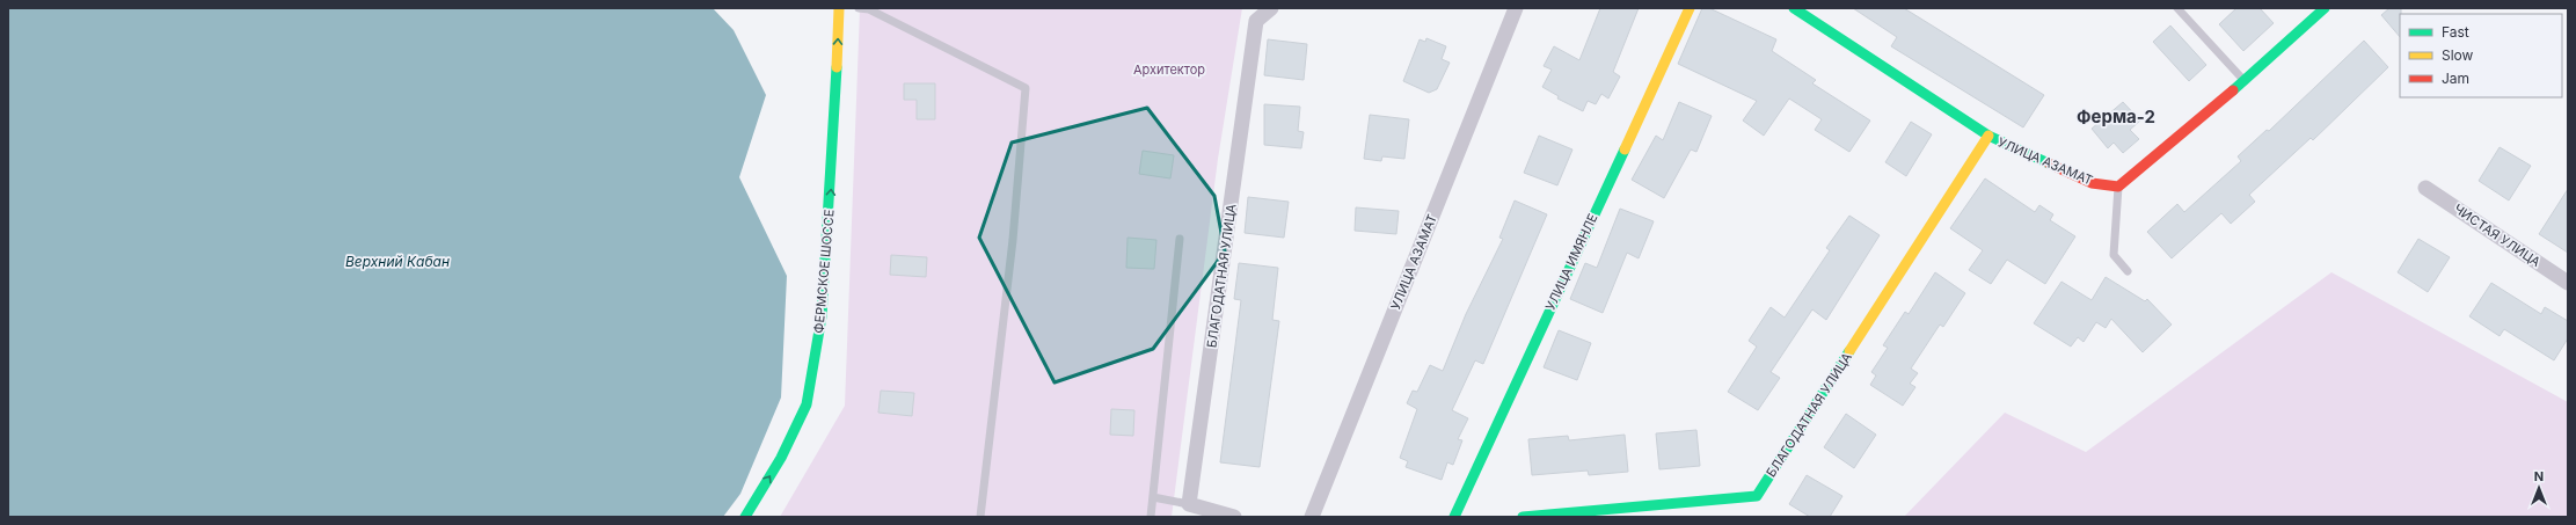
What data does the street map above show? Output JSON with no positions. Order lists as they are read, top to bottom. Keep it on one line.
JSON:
{"streets":{"street":["УЛИЦА АЗАМАТ","ЧИСТАЯ УЛИЦА","УЛИЦА ИМЯНЛЕ","ФЕРМСКОЕ ШОССЕ","БЛАГОДАТНАЯ УЛИЦА"]},"crossings":[["УЛИЦА АЗАМАТ","БЛАГОДАТНАЯ УЛИЦА"]],"one_way":["ФЕРМСКОЕ ШОССЕ"],"districts":["Ферма-2"],"water":["Верхний Кабан"],"parks":["Архитектор"],"legend":["Fast","Slow","Jam"],"north":"top"}
